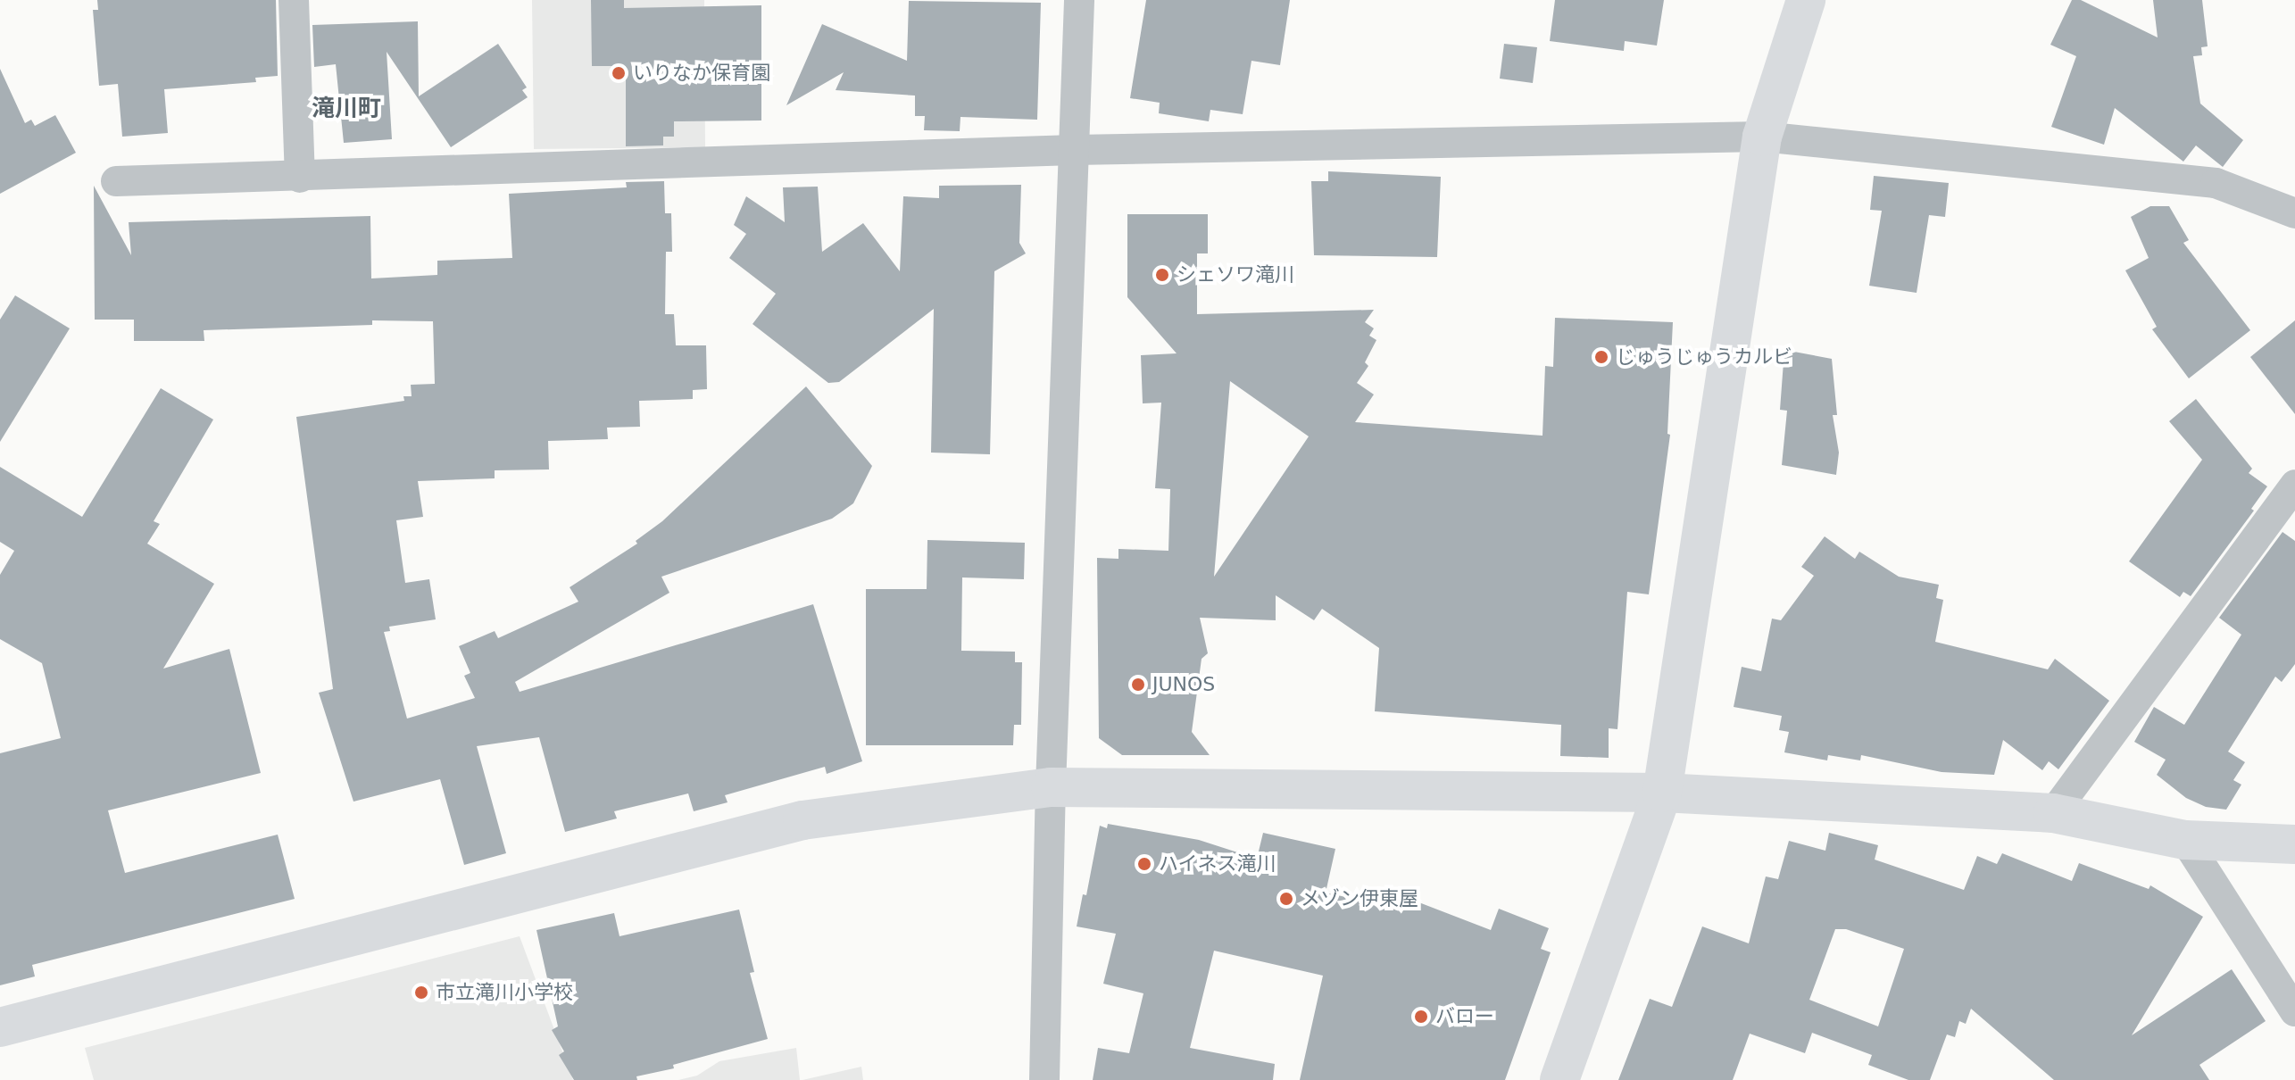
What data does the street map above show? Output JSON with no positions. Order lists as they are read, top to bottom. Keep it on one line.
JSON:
{"districts":["滝川町"],"places":["いりなか保育園","シェソワ滝川","じゅうじゅうカルビ","JUNOS","ハイネス滝川","メゾン伊東屋","市立滝川小学校","バロー"]}
